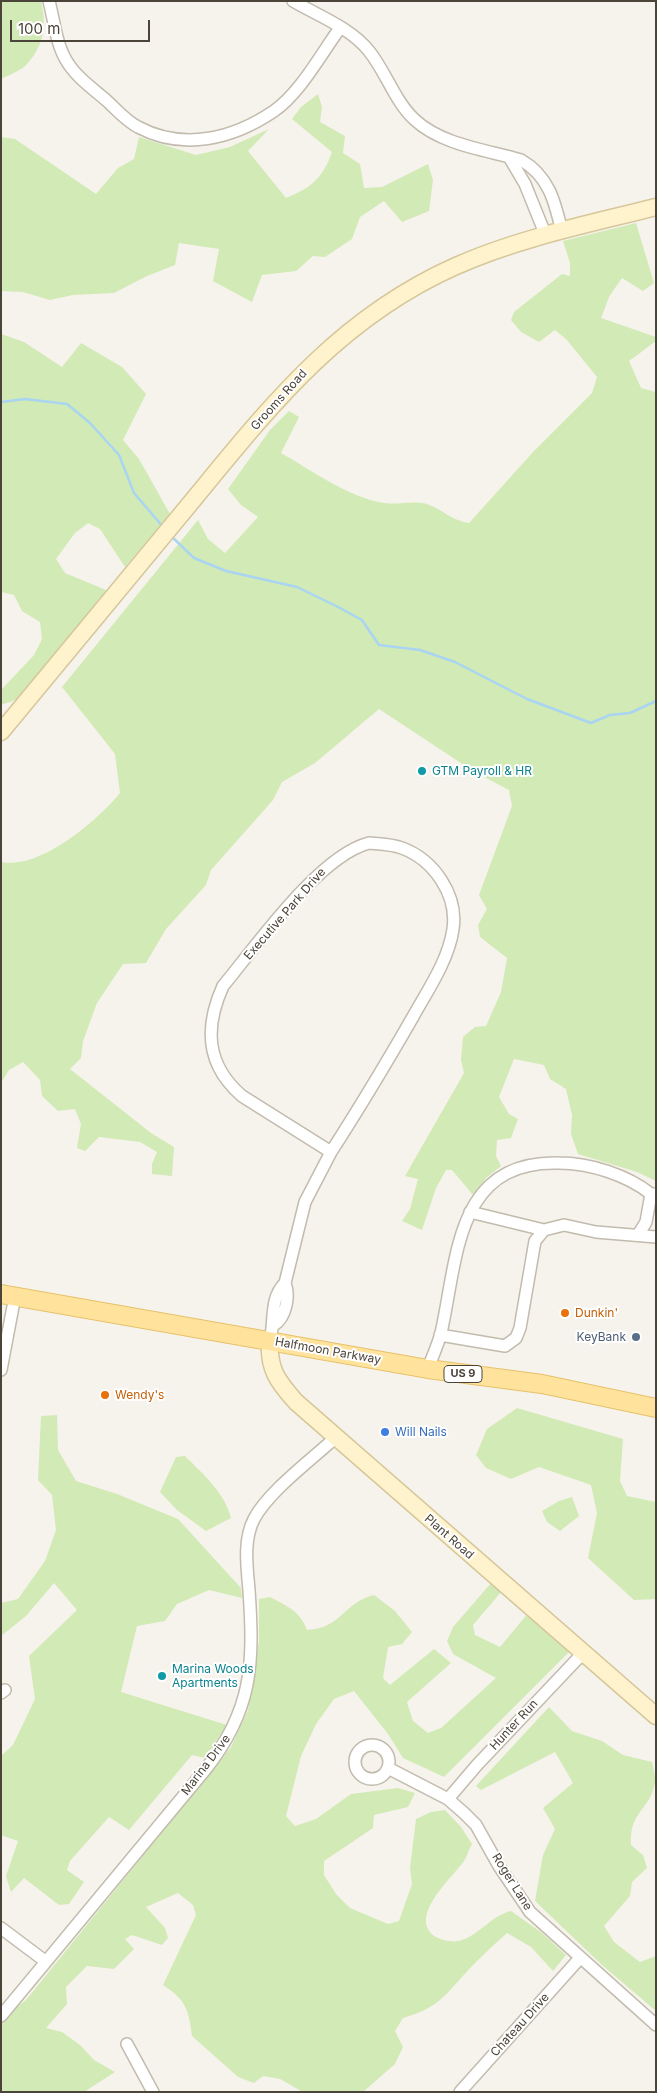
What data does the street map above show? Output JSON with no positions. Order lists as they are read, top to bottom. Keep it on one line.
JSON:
{"streets":{"main road":["Halfmoon Parkway","US 9"],"street":["Grooms Road","Executive Park Drive","Plant Road","Hunter Run","Marina Drive","Roger Lane","Chateau Drive"]},"crossings":[["Executive Park Drive","Halfmoon Parkway"],["Executive Park Drive","Plant Road"],["Halfmoon Parkway","Plant Road"],["Plant Road","Hunter Run"],["Plant Road","Marina Drive"],["Hunter Run","Roger Lane"],["Roger Lane","Chateau Drive"]],"places":["GTM Payroll & HR","Dunkin'","KeyBank","Wendy's","Will Nails","Marina Woods Apartments"],"scale_bar":"100 m"}
